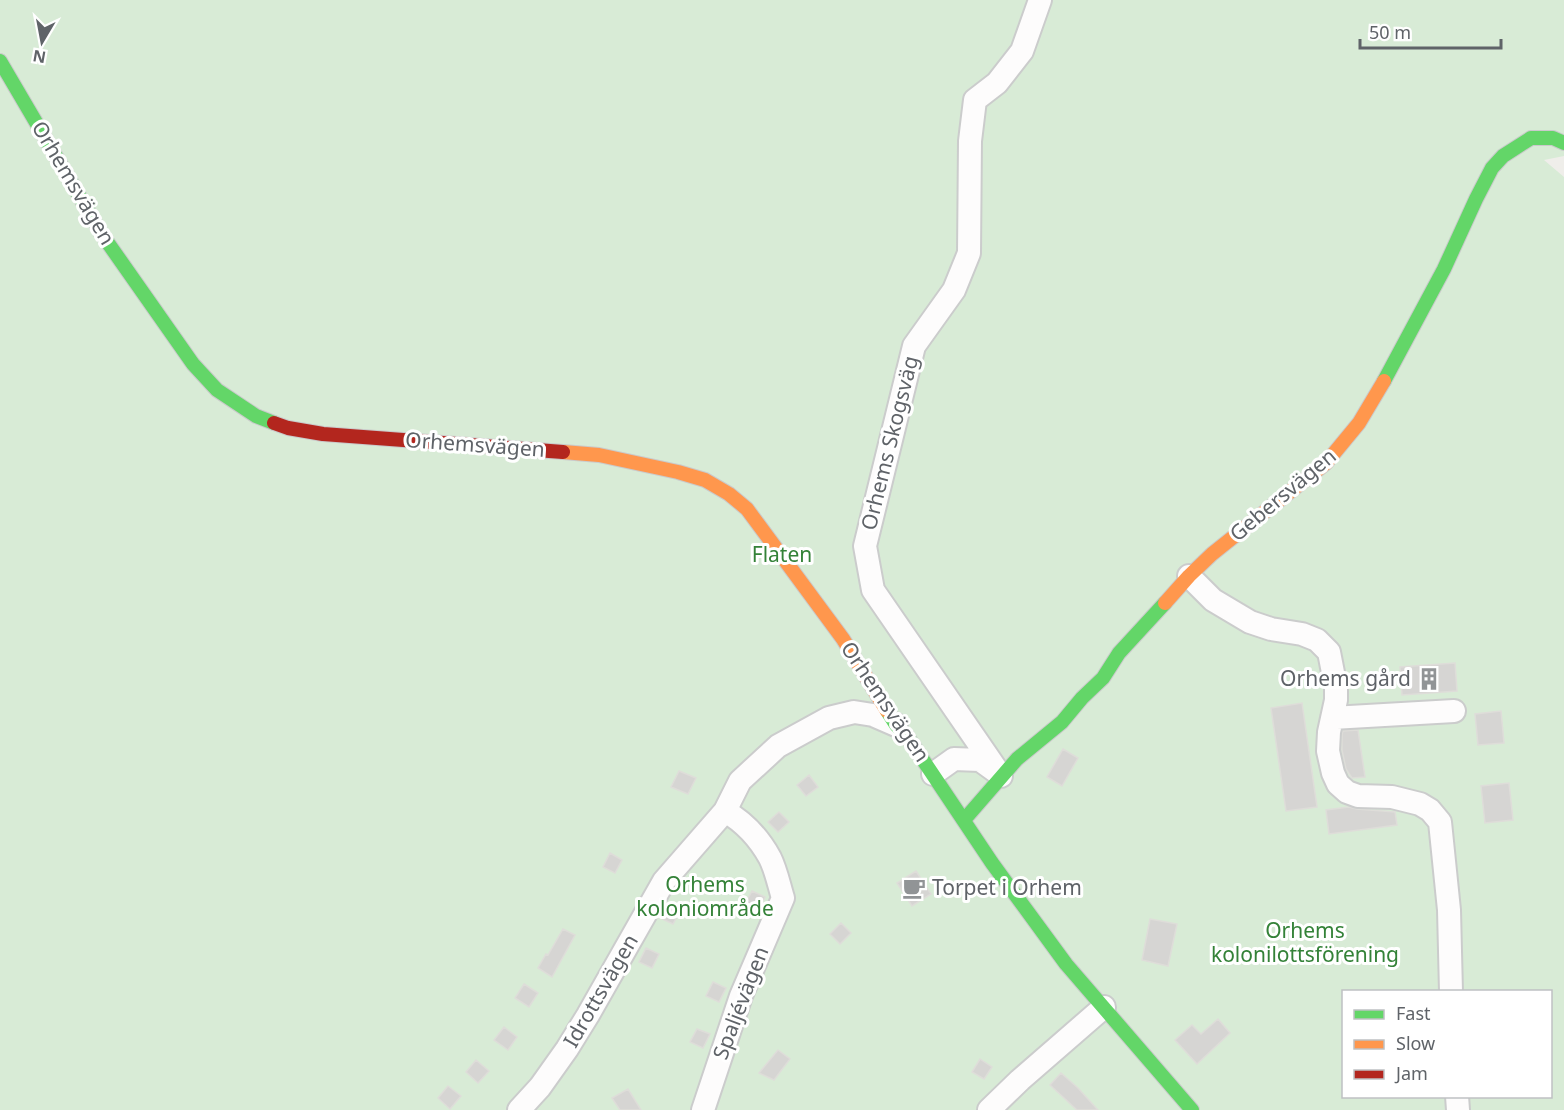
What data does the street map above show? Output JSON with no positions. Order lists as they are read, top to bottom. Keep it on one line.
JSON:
{"streets":{"street":["Orhemsvägen","Orhems Skogsväg","Gebersvägen","Idrottsvägen","Spaljévägen"]},"crossings":[["Orhemsvägen","Idrottsvägen"],["Orhems Skogsväg","Gebersvägen"],["Idrottsvägen","Spaljévägen"]],"parks":["Flaten","Orhems koloniområde","Orhems kolonilottsförening"],"places":{"building":["Orhems gård"],"cafe":["Torpet i Orhem"]},"legend":["Fast","Slow","Jam"],"scale_bar":"50 m","north":"bottom"}
